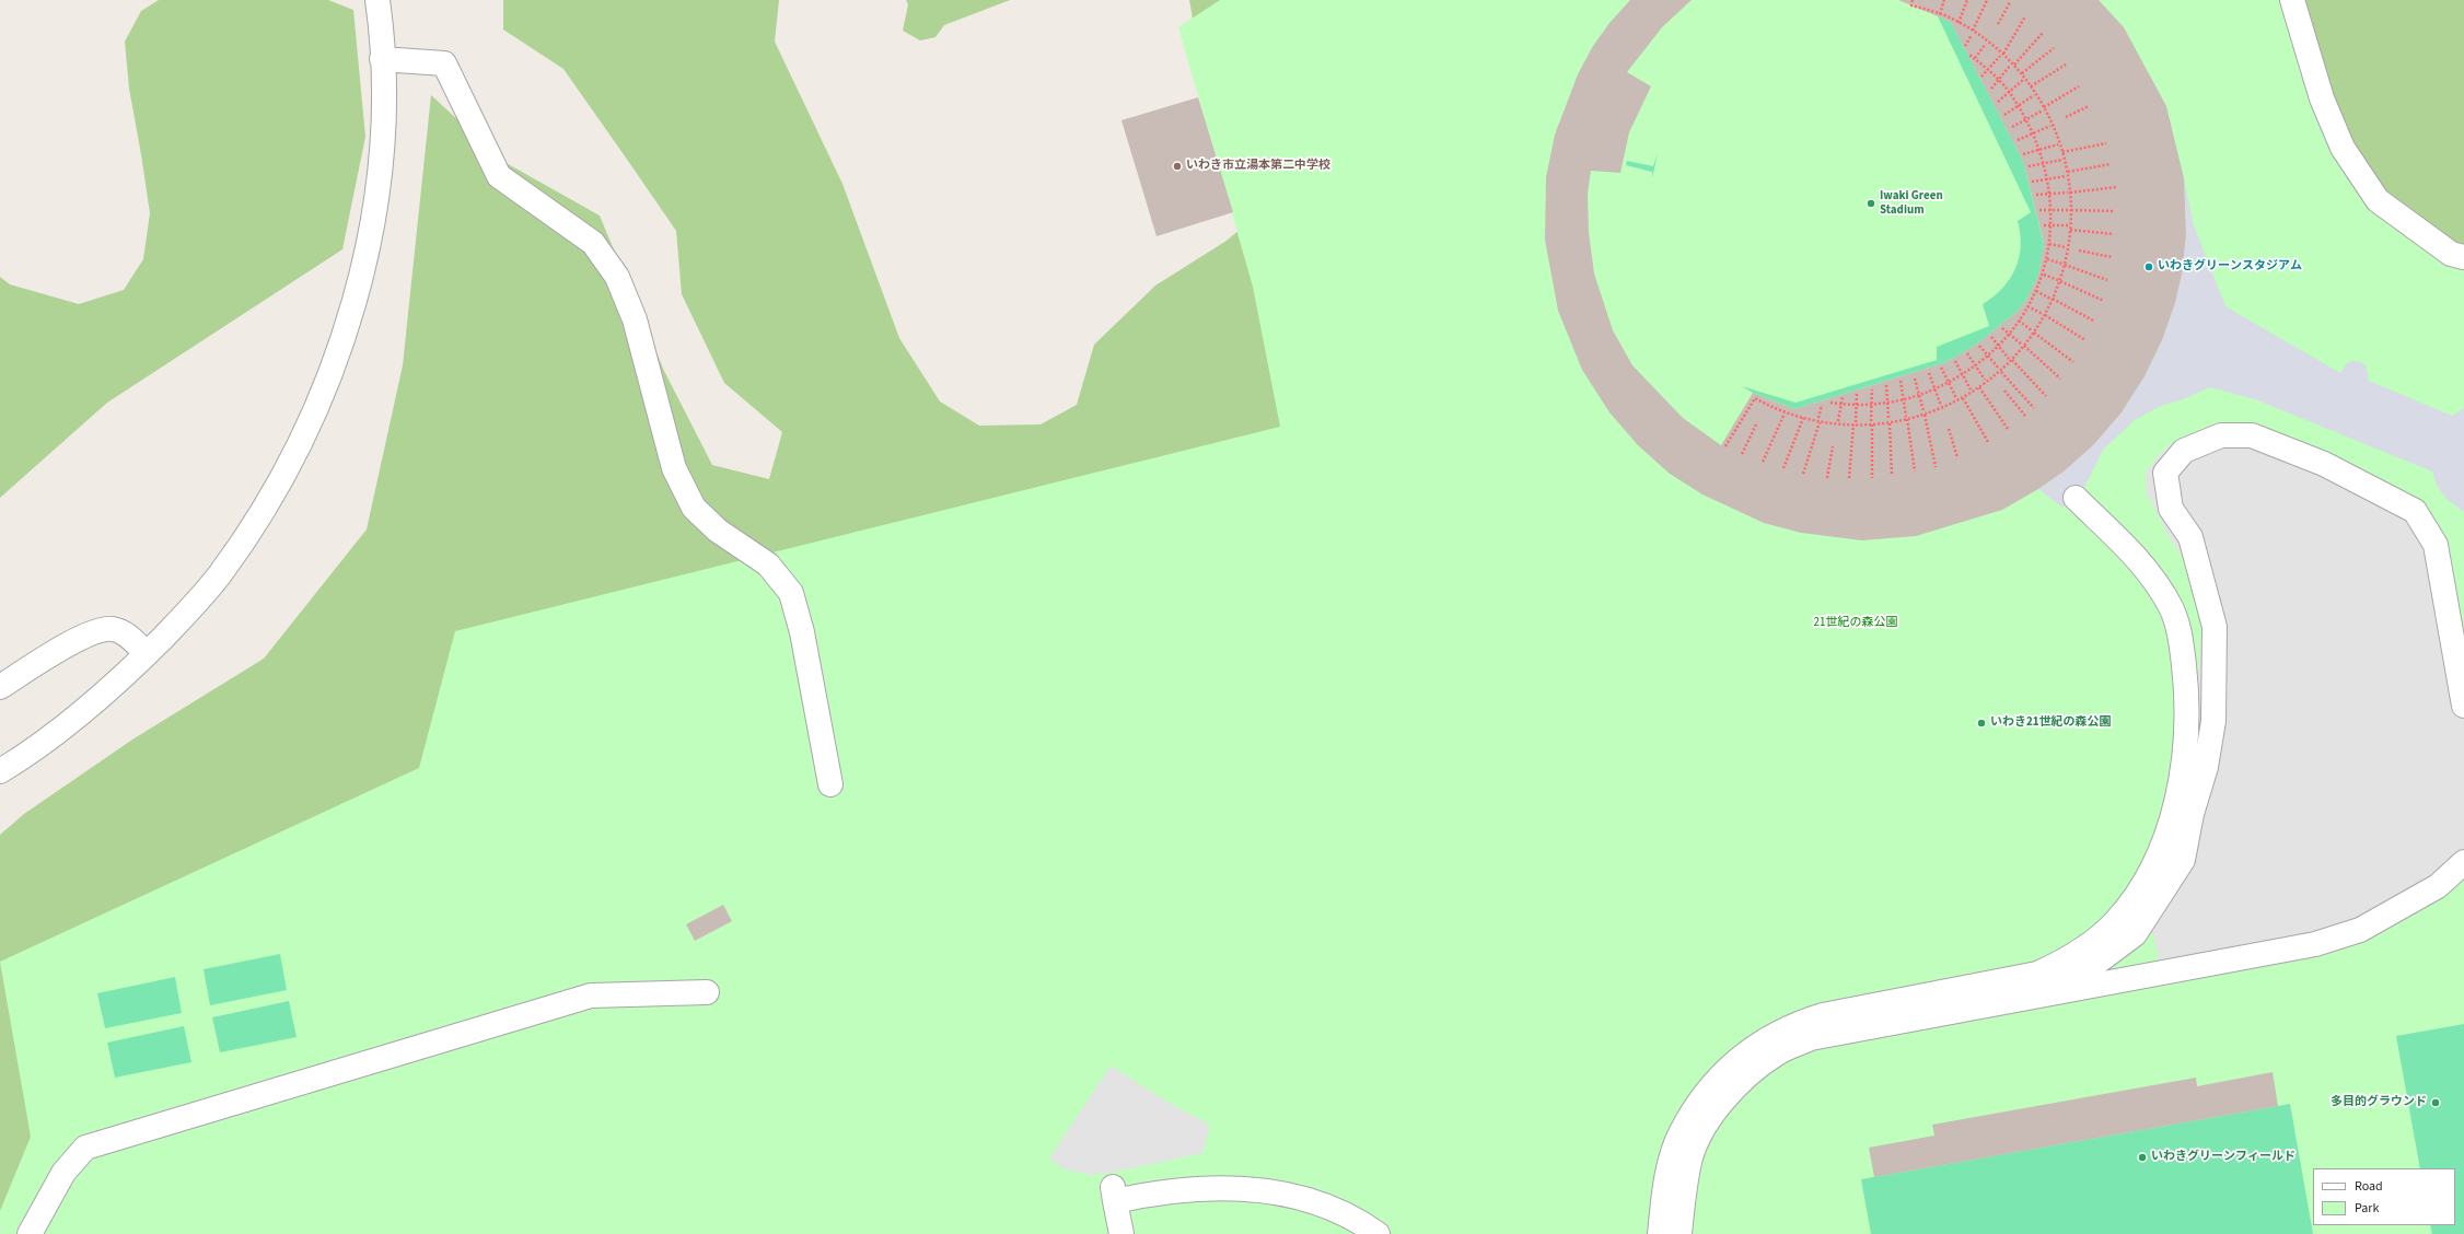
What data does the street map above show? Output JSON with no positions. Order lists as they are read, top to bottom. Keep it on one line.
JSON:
{"parks":["21世紀の森公園"],"places":["いわき市立湯本第二中学校","Iwaki Green Stadium","いわきグリーンスタジアム","いわき21世紀の森公園","多目的グラウンド","いわきグリーンフィールド"],"legend":["Road","Park"]}
